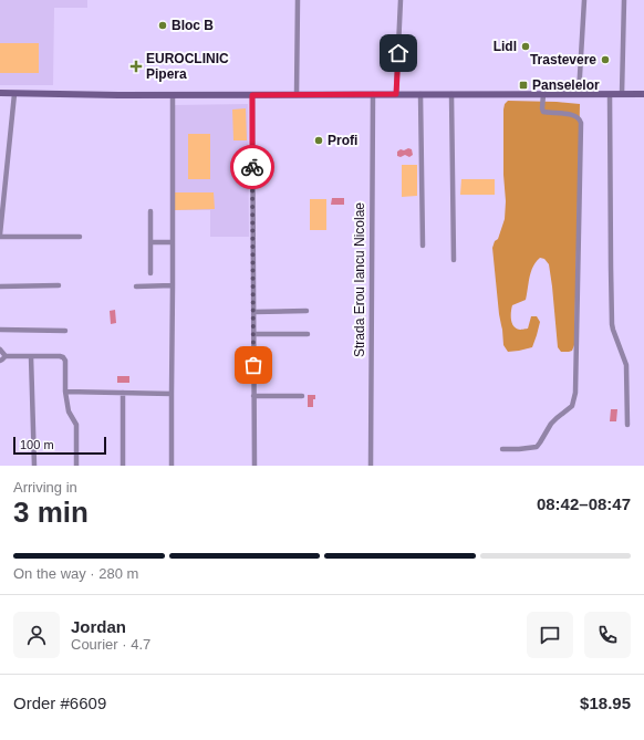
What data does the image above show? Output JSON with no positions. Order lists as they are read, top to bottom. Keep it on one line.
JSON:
{"streets":{"street":["Strada Erou Iancu Nicolae"]},"places":{"other":["Bloc B","Lidl","Trastevere","Profi"],"health":["EUROCLINIC Pipera"],"transit":["Panselelor"]},"scale_bar":"100 m","page":{"scale":"100 m","heading":["3 min","Arriving in","08:42–08:47"],"panel":["Jordan","Courier · 4.7","Order #6609","$18.95"],"bar":"On the way · 280 m"}}
